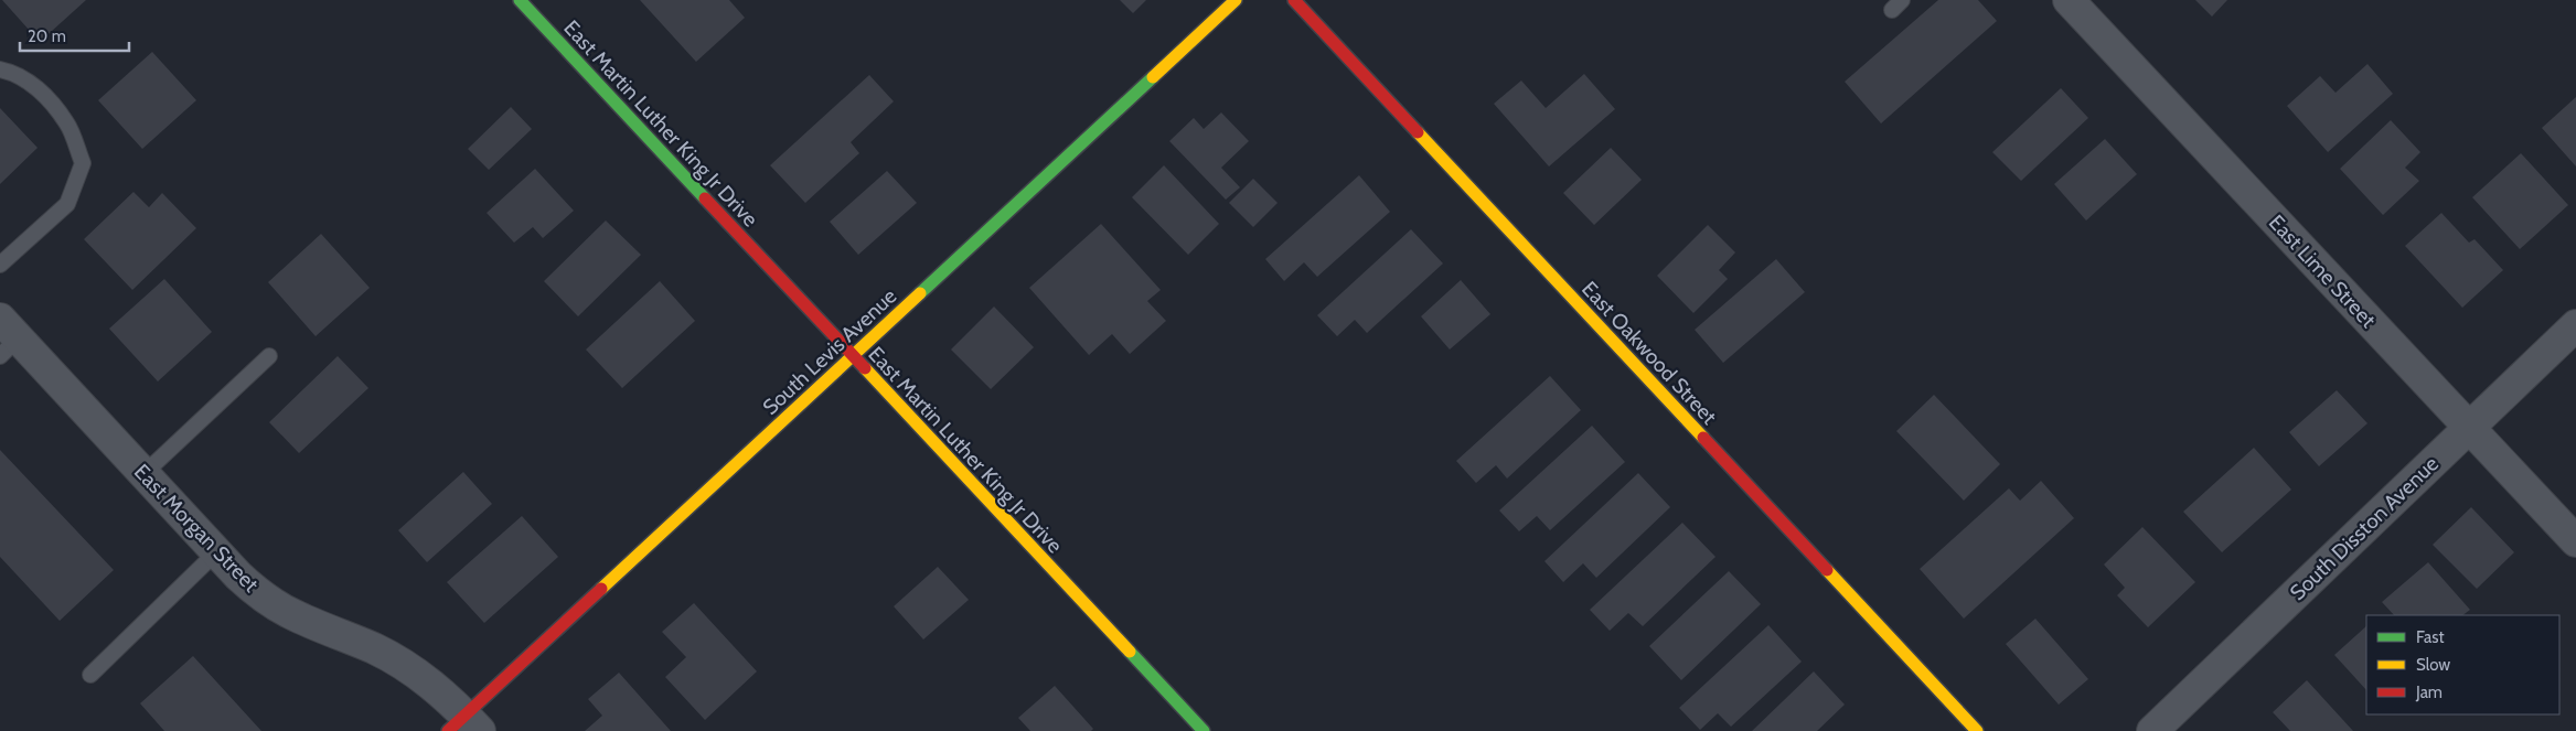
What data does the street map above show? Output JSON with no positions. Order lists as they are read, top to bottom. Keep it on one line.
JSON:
{"streets":{"street":["East Martin Luther King Jr Drive","East Lime Street","South Levis Avenue","East Oakwood Street","East Morgan Street","South Disston Avenue"]},"crossings":[["East Martin Luther King Jr Drive","South Levis Avenue"],["East Lime Street","South Disston Avenue"],["South Levis Avenue","East Morgan Street"]],"legend":["Fast","Slow","Jam"],"scale_bar":"20 m"}
